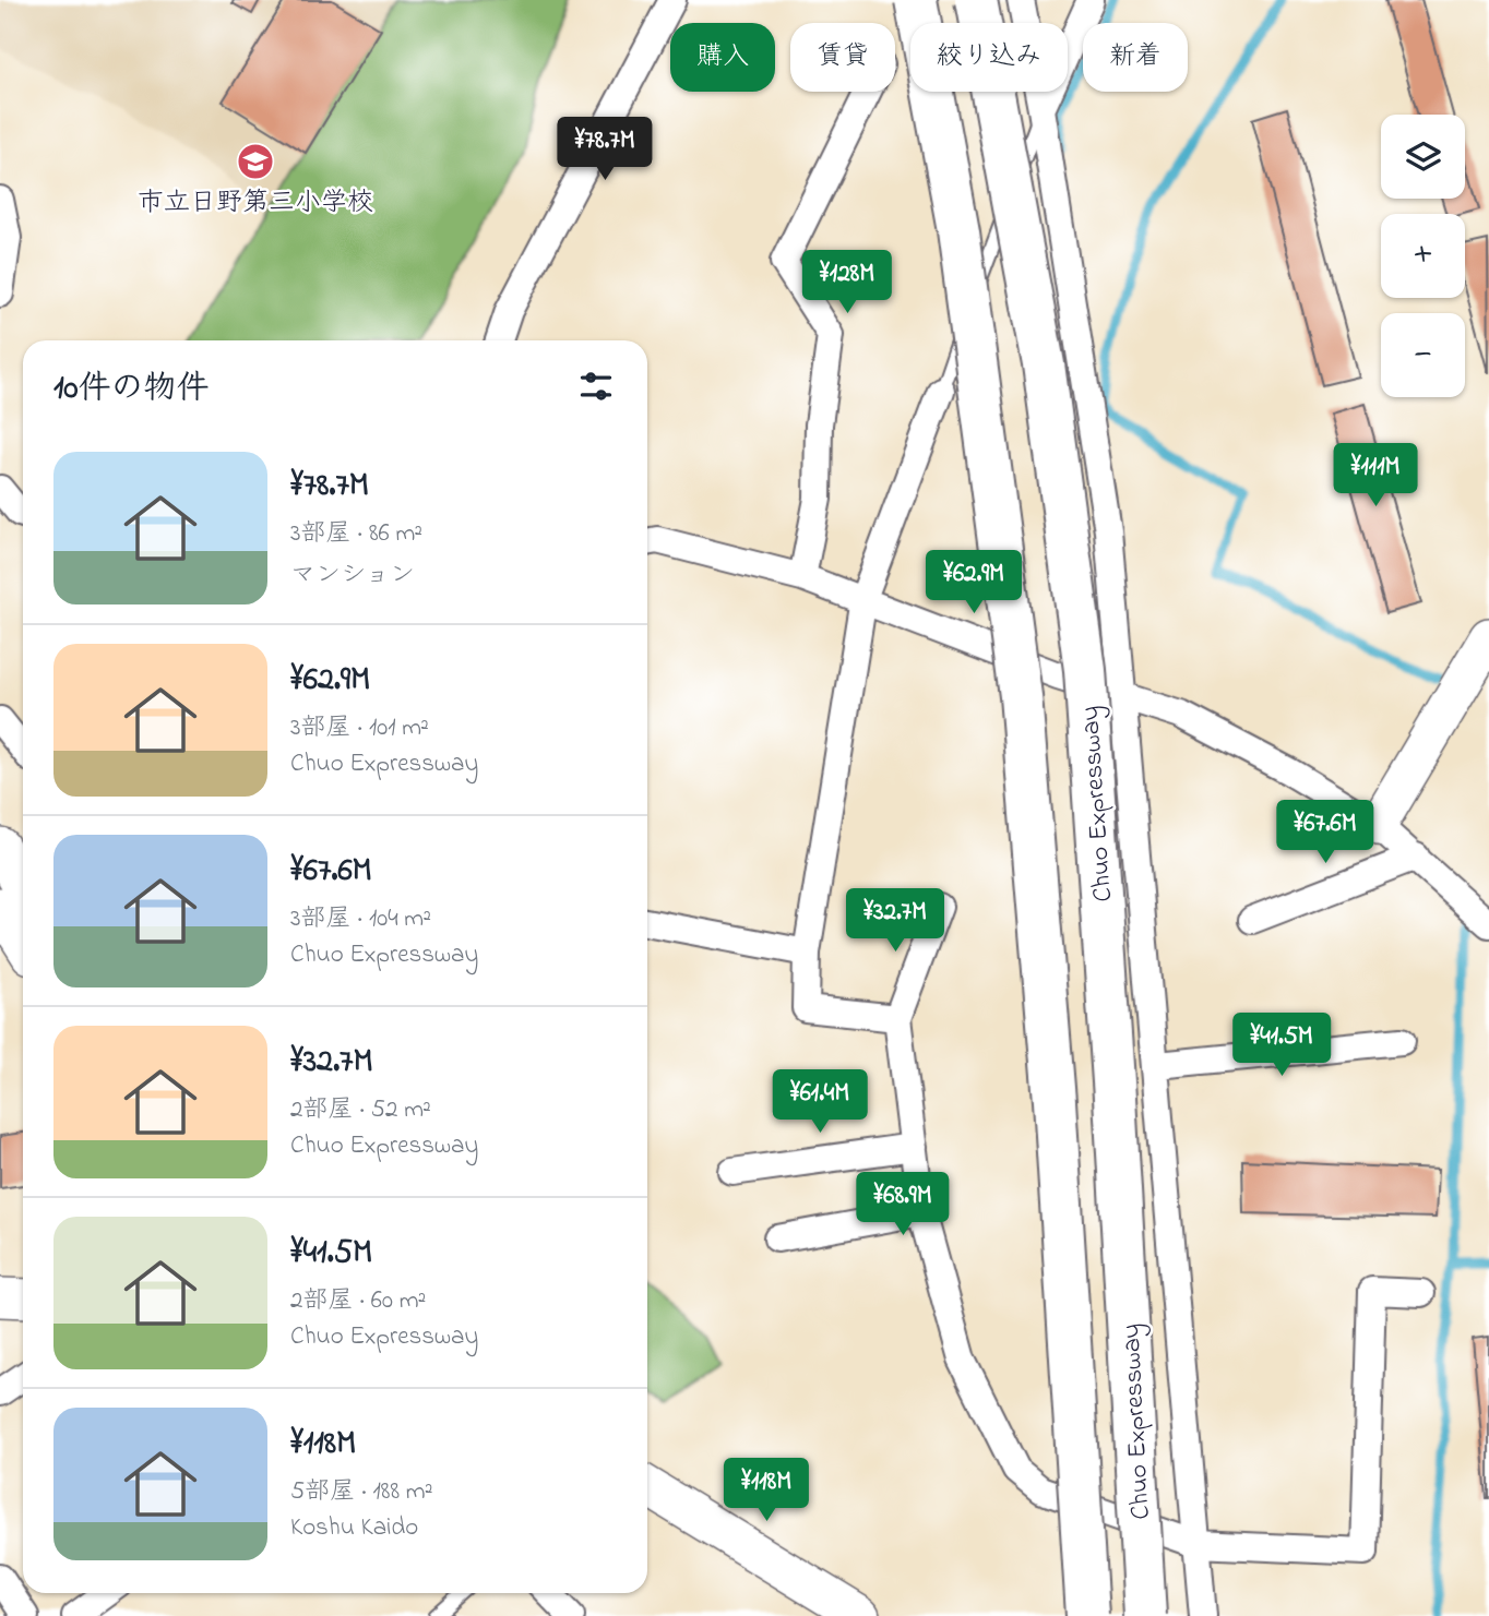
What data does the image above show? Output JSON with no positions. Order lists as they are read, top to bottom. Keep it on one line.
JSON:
{"streets":{"highway":["Chuo Expressway"]},"places":{"school or university":["市立日野第三小学校"]},"page":{"chip":["購入","賃貸","絞り込み","新着"],"map_buttons":["+","−"],"price":["¥78.7M","¥128M","¥111M","¥62.9M","¥67.6M","¥32.7M","¥41.5M","¥61.4M","¥68.9M","¥118M"],"heading":"10件の物件","list":[{"name":"¥78.7M","note":"3部屋 · 86 m² · マンション"},{"name":"¥62.9M","note":"3部屋 · 101 m² · Chuo Expressway"},{"name":"¥67.6M","note":"3部屋 · 104 m² · Chuo Expressway"},{"name":"¥32.7M","note":"2部屋 · 52 m² · Chuo Expressway"},{"name":"¥41.5M","note":"2部屋 · 60 m² · Chuo Expressway"},{"name":"¥118M","note":"5部屋 · 188 m² · Koshu Kaido"}]}}
